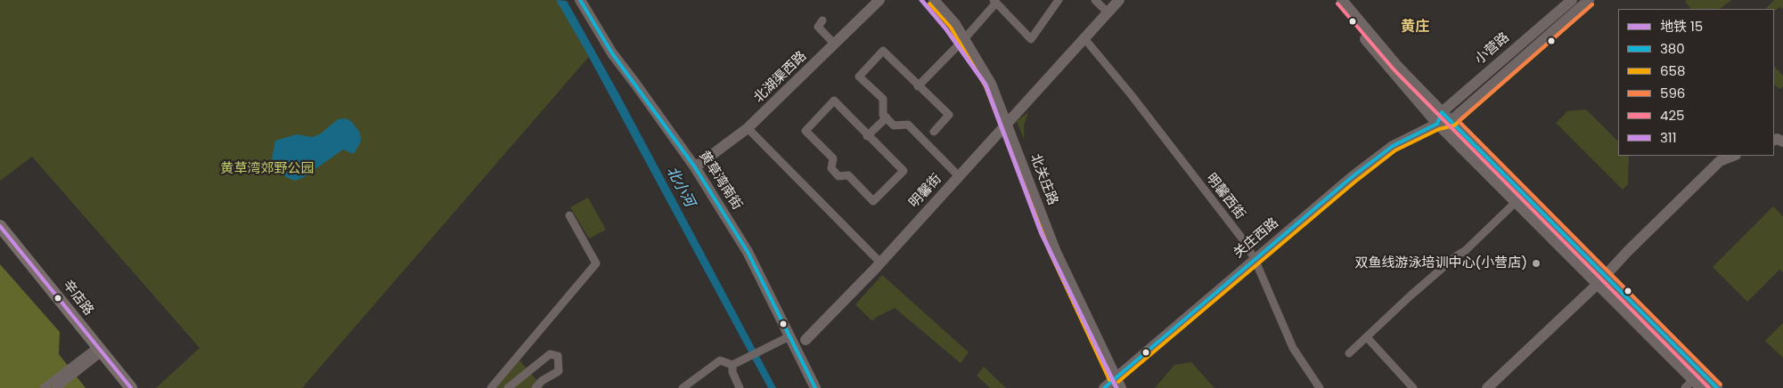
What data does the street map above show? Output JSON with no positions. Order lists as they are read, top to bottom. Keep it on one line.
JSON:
{"streets":{"main road":["辛店路"],"street":["小营路","北湖渠西路","北关庄路","黄草湾南街","明馨街","明馨西街","关庄西路"]},"crossings":[["小营路","关庄西路"],["北湖渠西路","黄草湾南街"],["北关庄路","明馨街"],["北关庄路","关庄西路"],["明馨街","明馨西街"],["明馨西街","关庄西路"]],"districts":["黄庄"],"water":["北小河"],"parks":["黄草湾郊野公园"],"places":["双鱼线游泳培训中心(小营店)"],"lines":["metro line 15","transit line 380","transit line 658","transit line 425","transit line 596","transit line 311"],"legend":["地铁 15","380","658","596","425","311"]}
